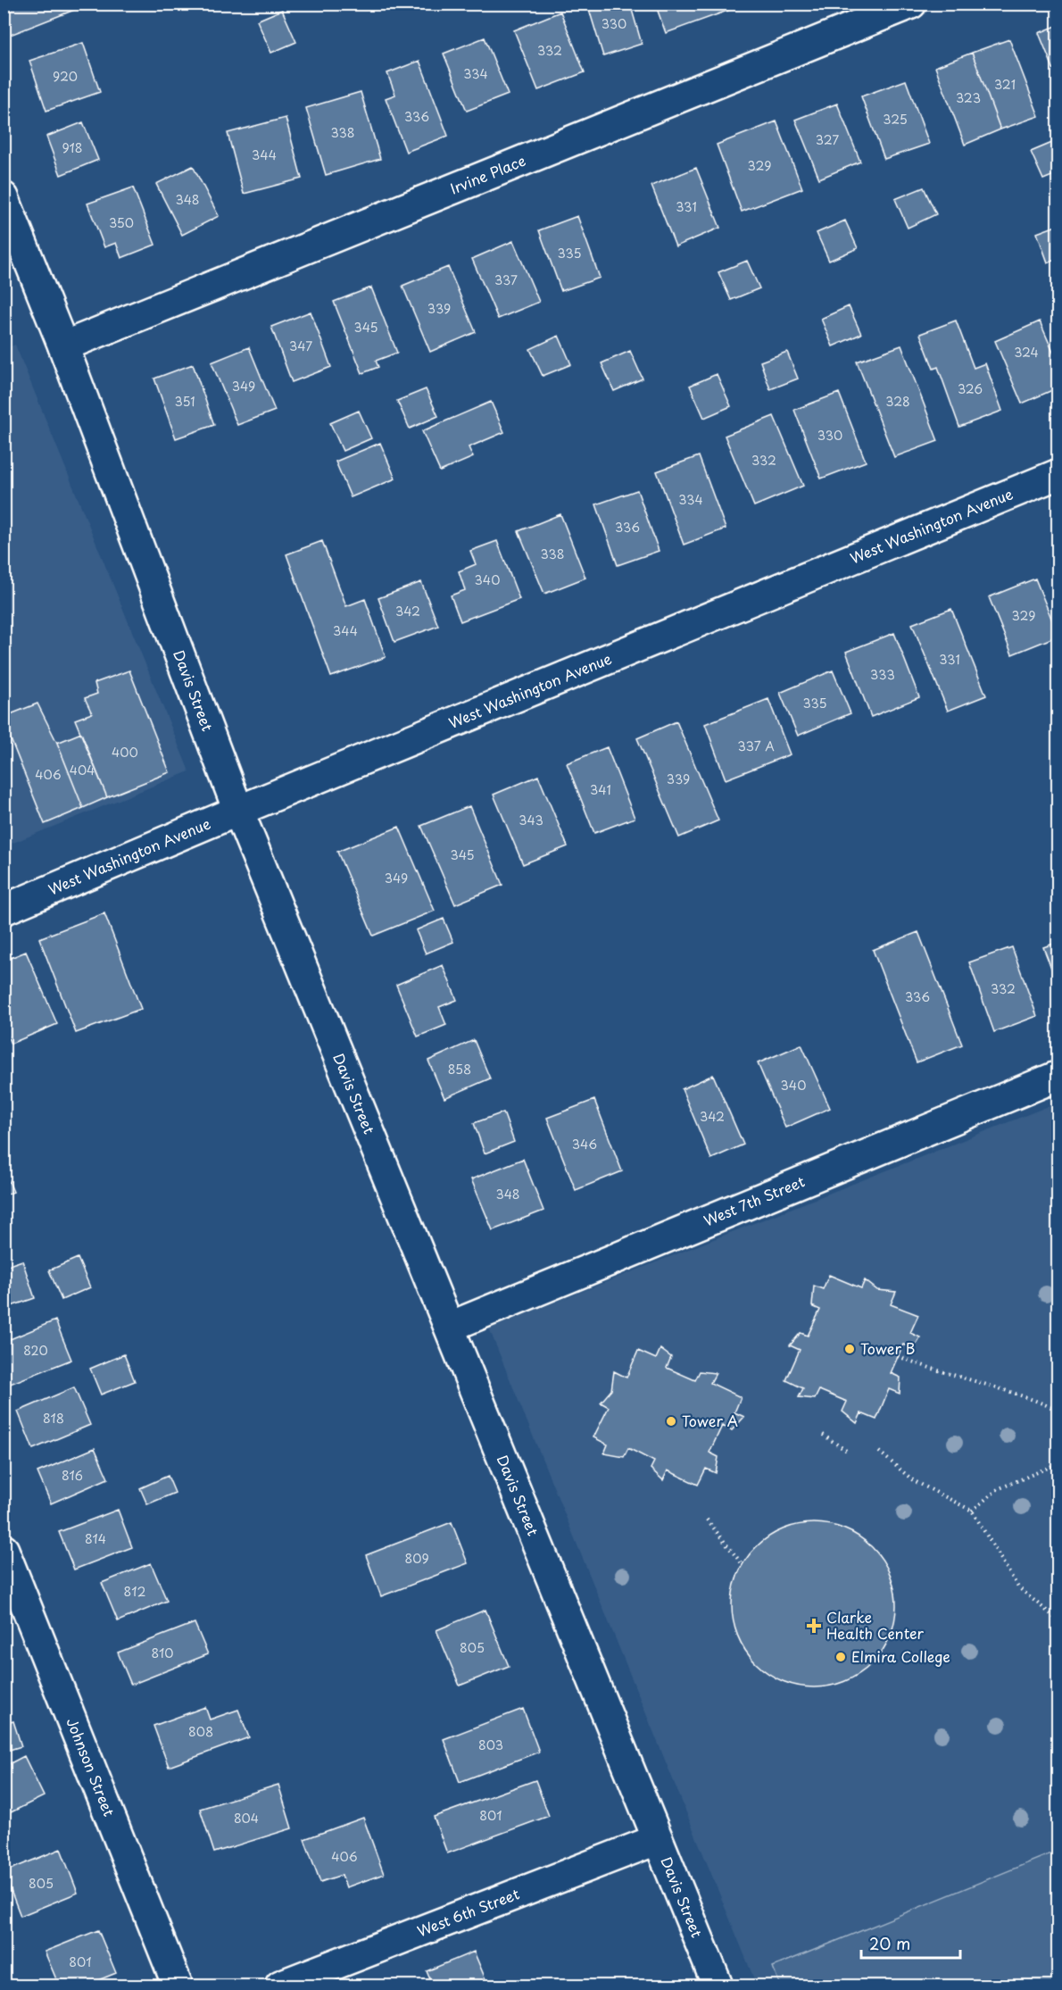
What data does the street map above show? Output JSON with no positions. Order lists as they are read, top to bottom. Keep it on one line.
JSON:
{"streets":{"street":["Irvine Place","West Washington Avenue","Davis Street","West 7th Street","Johnson Street","West 6th Street"]},"crossings":[["Irvine Place","Davis Street"],["West Washington Avenue","Davis Street"],["Davis Street","West 7th Street"],["Davis Street","West 6th Street"]],"places":{"other":["Tower B","Tower A","Elmira College"],"health":["Clarke Health Center"]},"house_numbers":["330","332","334","920","321","323","336","325","338","327","918","344","329","348","331","350","335","337","339","345","347","324","349","326","351","328","330","332","334","336","338","340","342","329","344","331","333","335","337 A","400","404","406","339","341","343","345","349","332","336","858","340","342","346","348","820","818","816","814","809","812","805","810","808","803","801","804","406","805","801"],"scale_bar":"20 m"}
